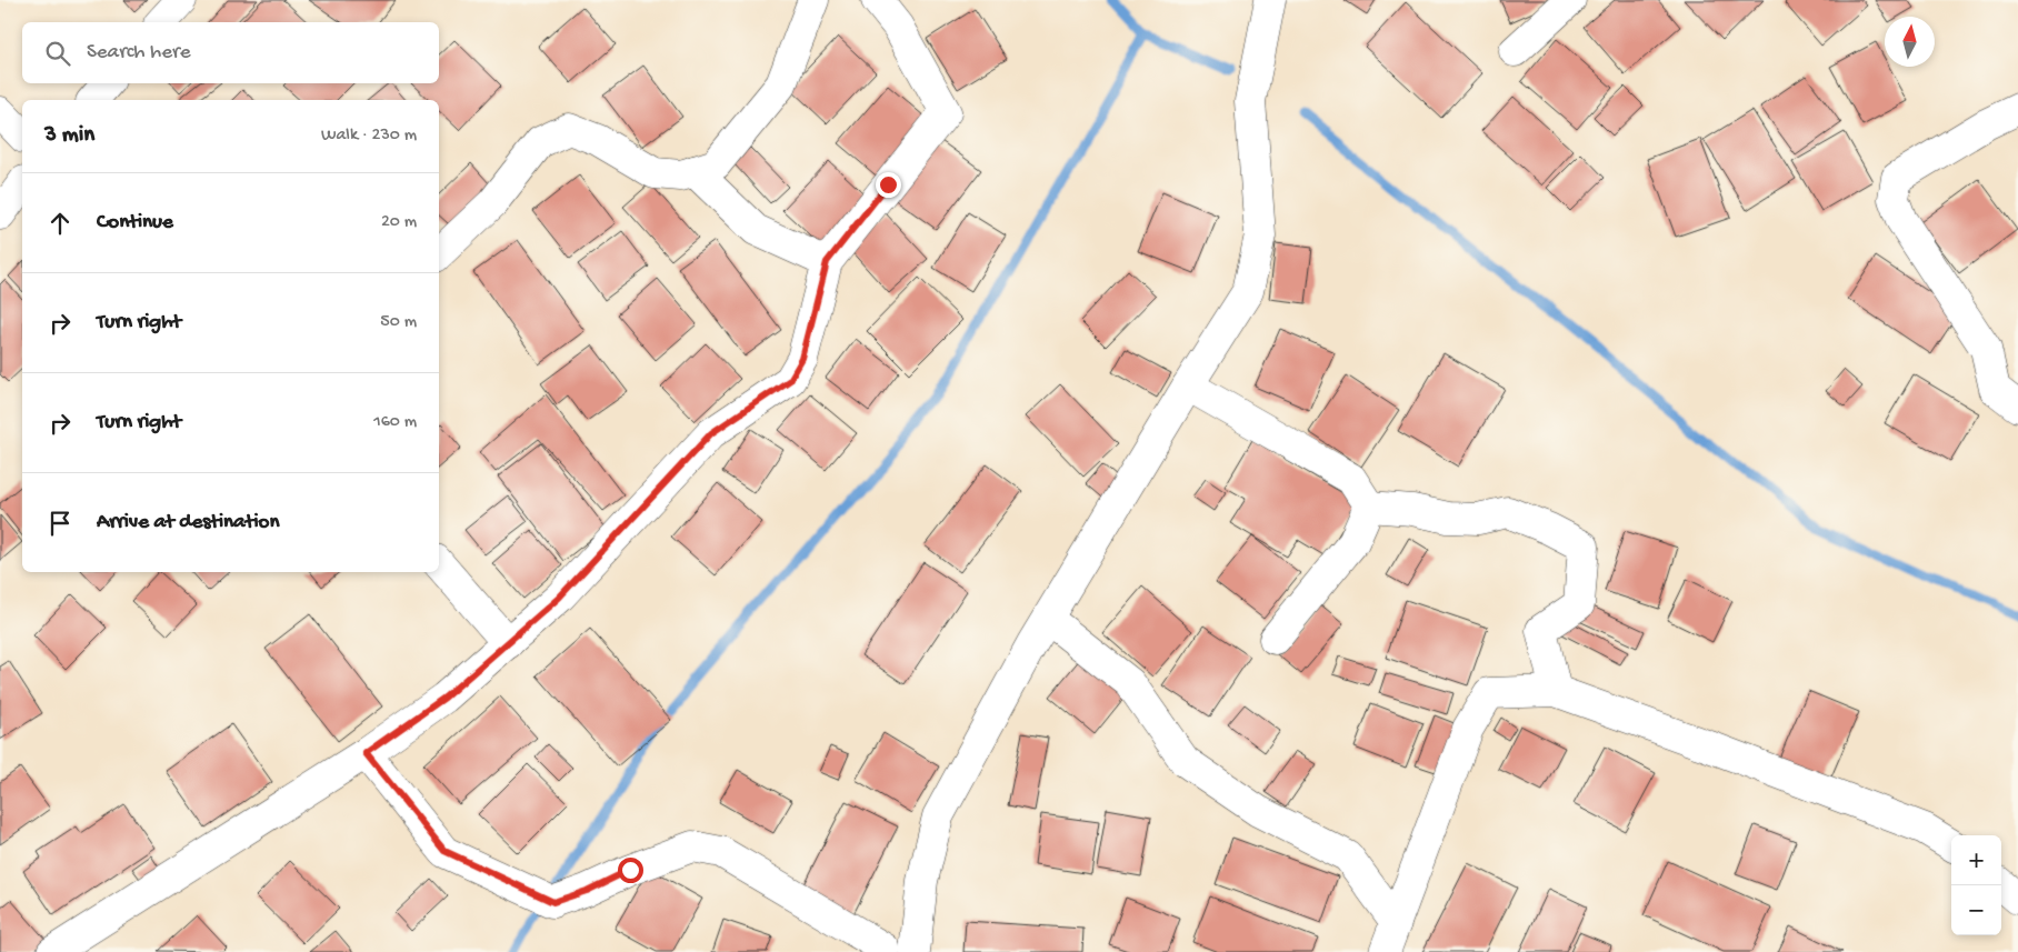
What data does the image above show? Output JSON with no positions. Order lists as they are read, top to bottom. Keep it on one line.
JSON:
{"north":"top","page":{"search":"Search here","heading":["3 min","Walk · 230 m"],"list":[["Continue","20 m"],["Turn right","50 m"],["Turn right","160 m"],"Arrive at destination"],"map_buttons":["+","−"]}}
